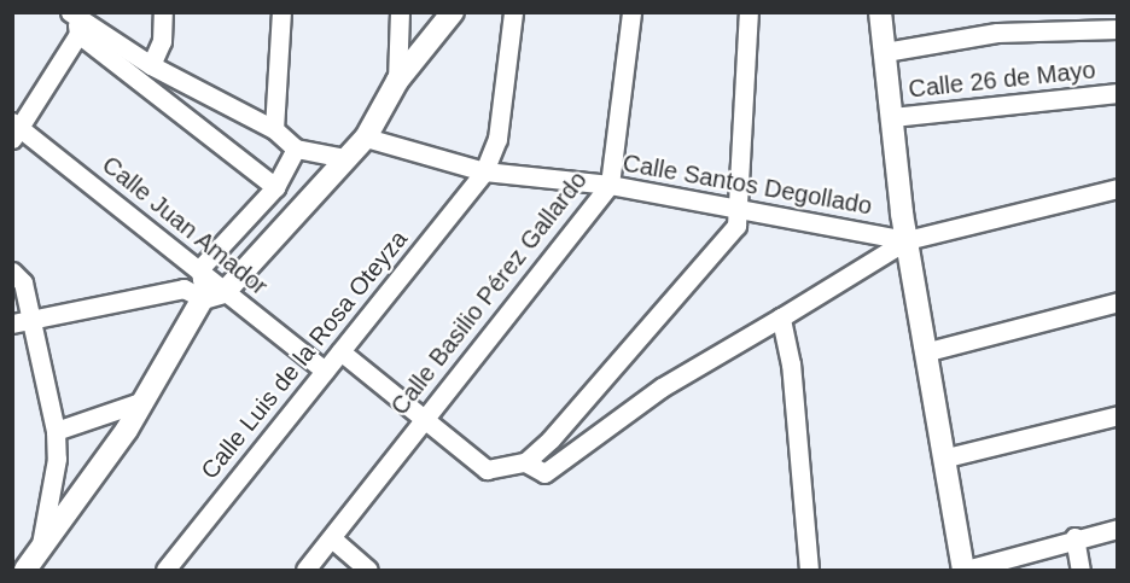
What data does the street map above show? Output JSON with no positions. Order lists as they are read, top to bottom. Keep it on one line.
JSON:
{"streets":{"street":["Calle 26 de Mayo","Calle Santos Degollado","Calle Juan Amador","Calle Basilio Pérez Gallardo","Calle Luis de la Rosa Oteyza"]},"crossings":[["Calle Santos Degollado","Calle Basilio Pérez Gallardo"],["Calle Santos Degollado","Calle Luis de la Rosa Oteyza"],["Calle Juan Amador","Calle Luis de la Rosa Oteyza"]]}
